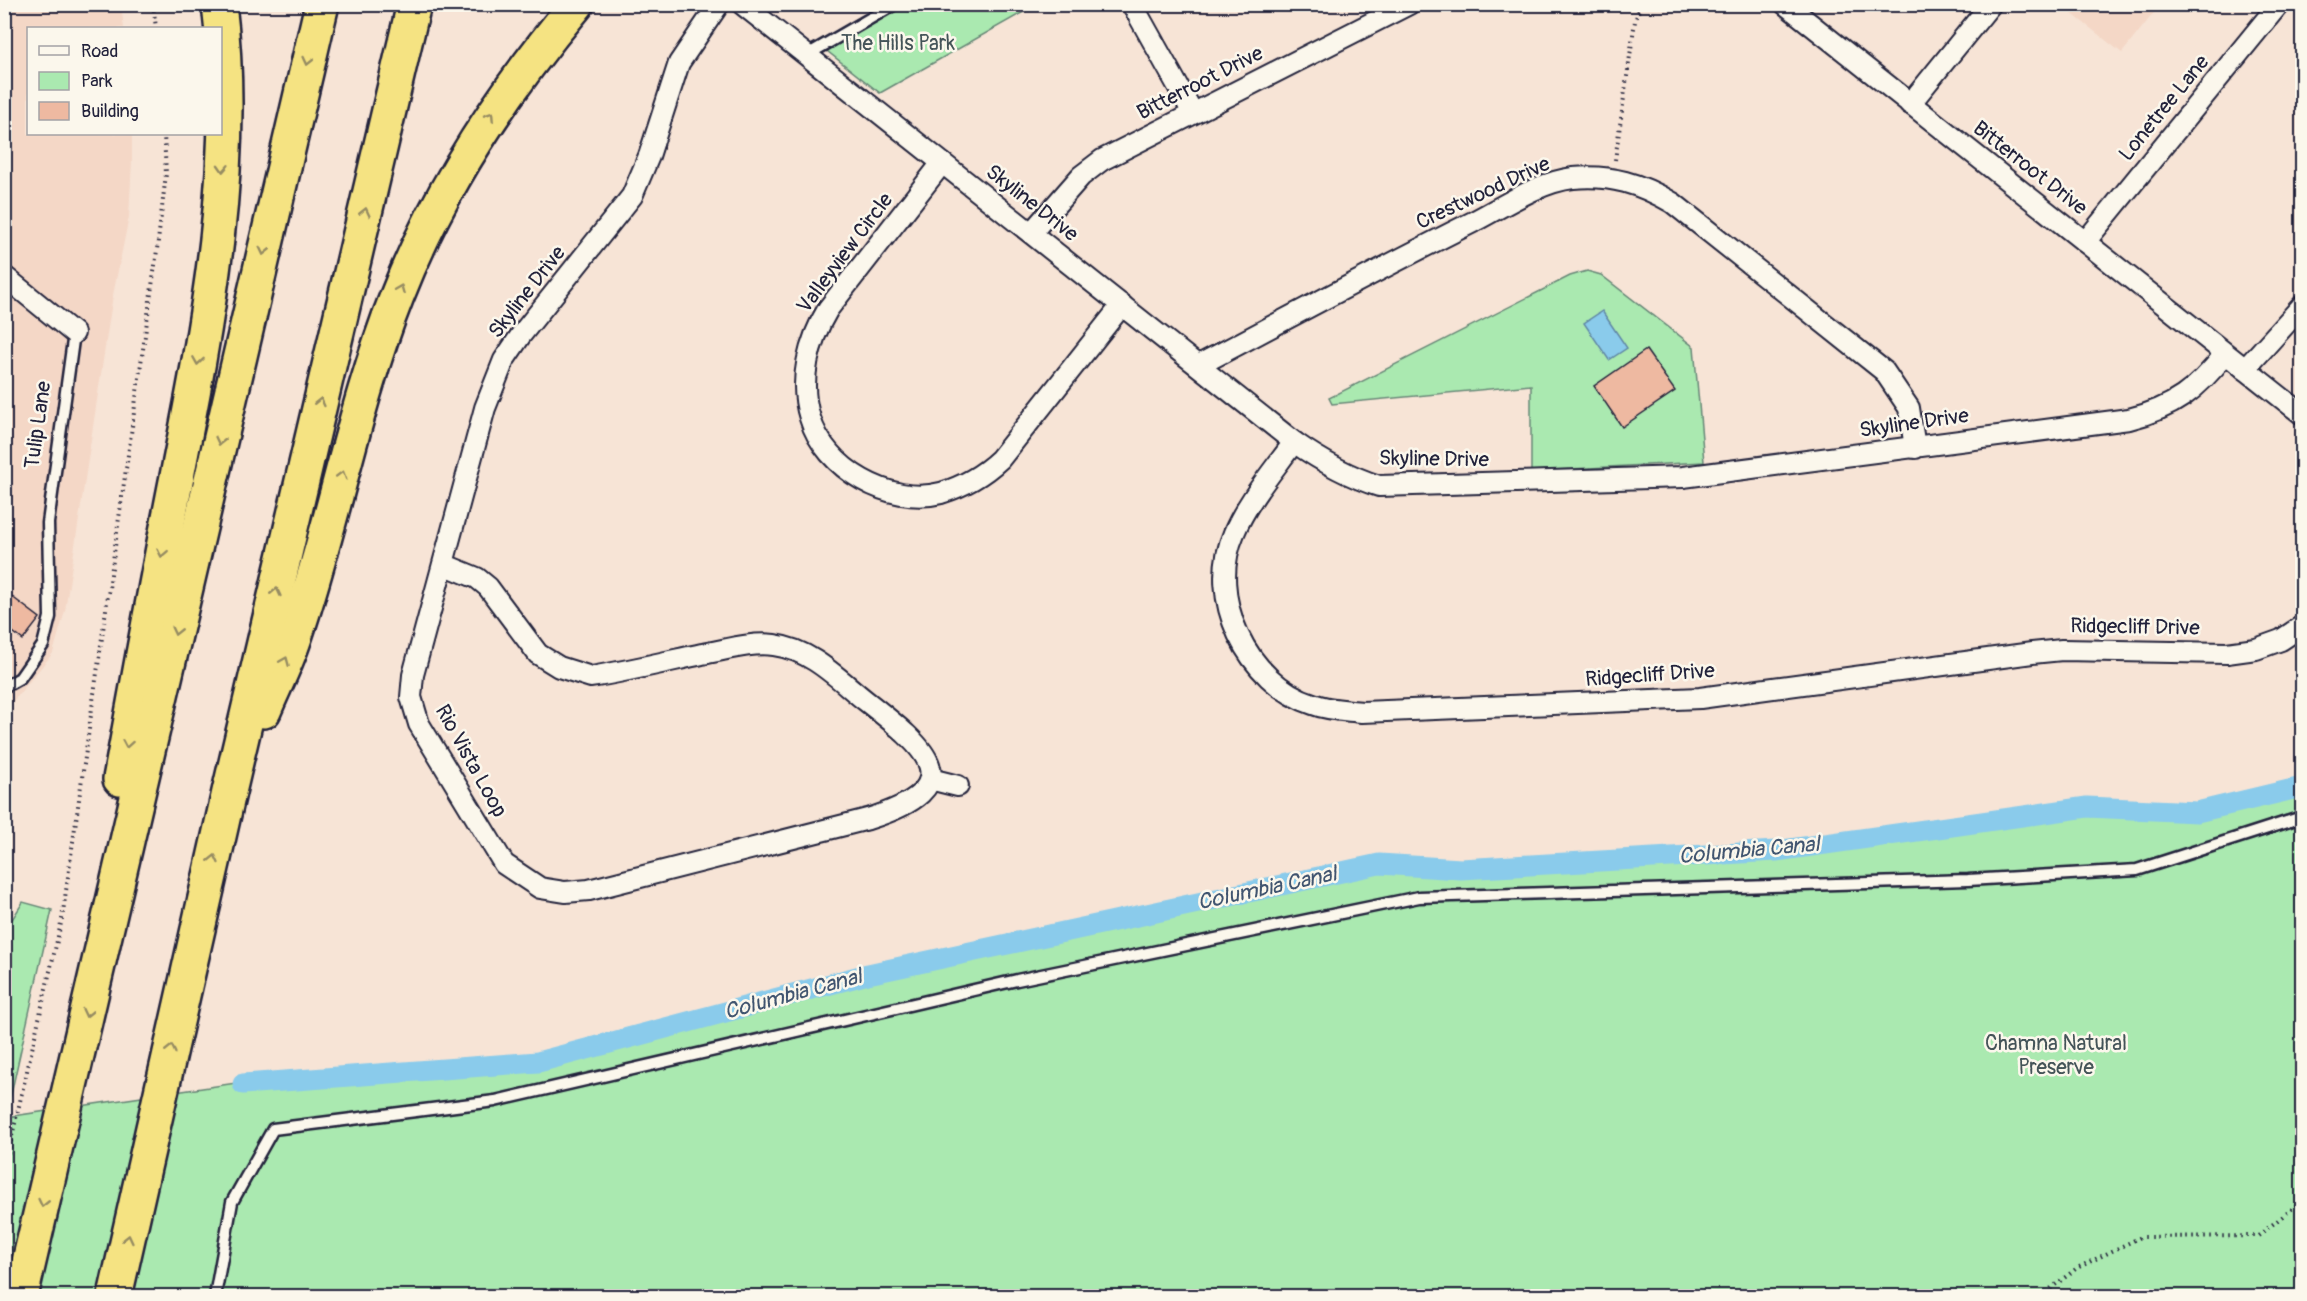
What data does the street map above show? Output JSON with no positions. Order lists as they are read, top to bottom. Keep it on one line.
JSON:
{"streets":{"street":["Bitterroot Drive","Lonetree Lane","Crestwood Drive","Skyline Drive","Valleyview Circle","Tulip Lane","Ridgecliff Drive","Rio Vista Loop"]},"crossings":[["Bitterroot Drive","Lonetree Lane"],["Bitterroot Drive","Skyline Drive"],["Crestwood Drive","Skyline Drive"],["Skyline Drive","Valleyview Circle"],["Skyline Drive","Ridgecliff Drive"],["Skyline Drive","Rio Vista Loop"]],"water":["Columbia Canal"],"parks":["The Hills Park","Chamna Natural Preserve"],"legend":["Road","Park","Building"]}
